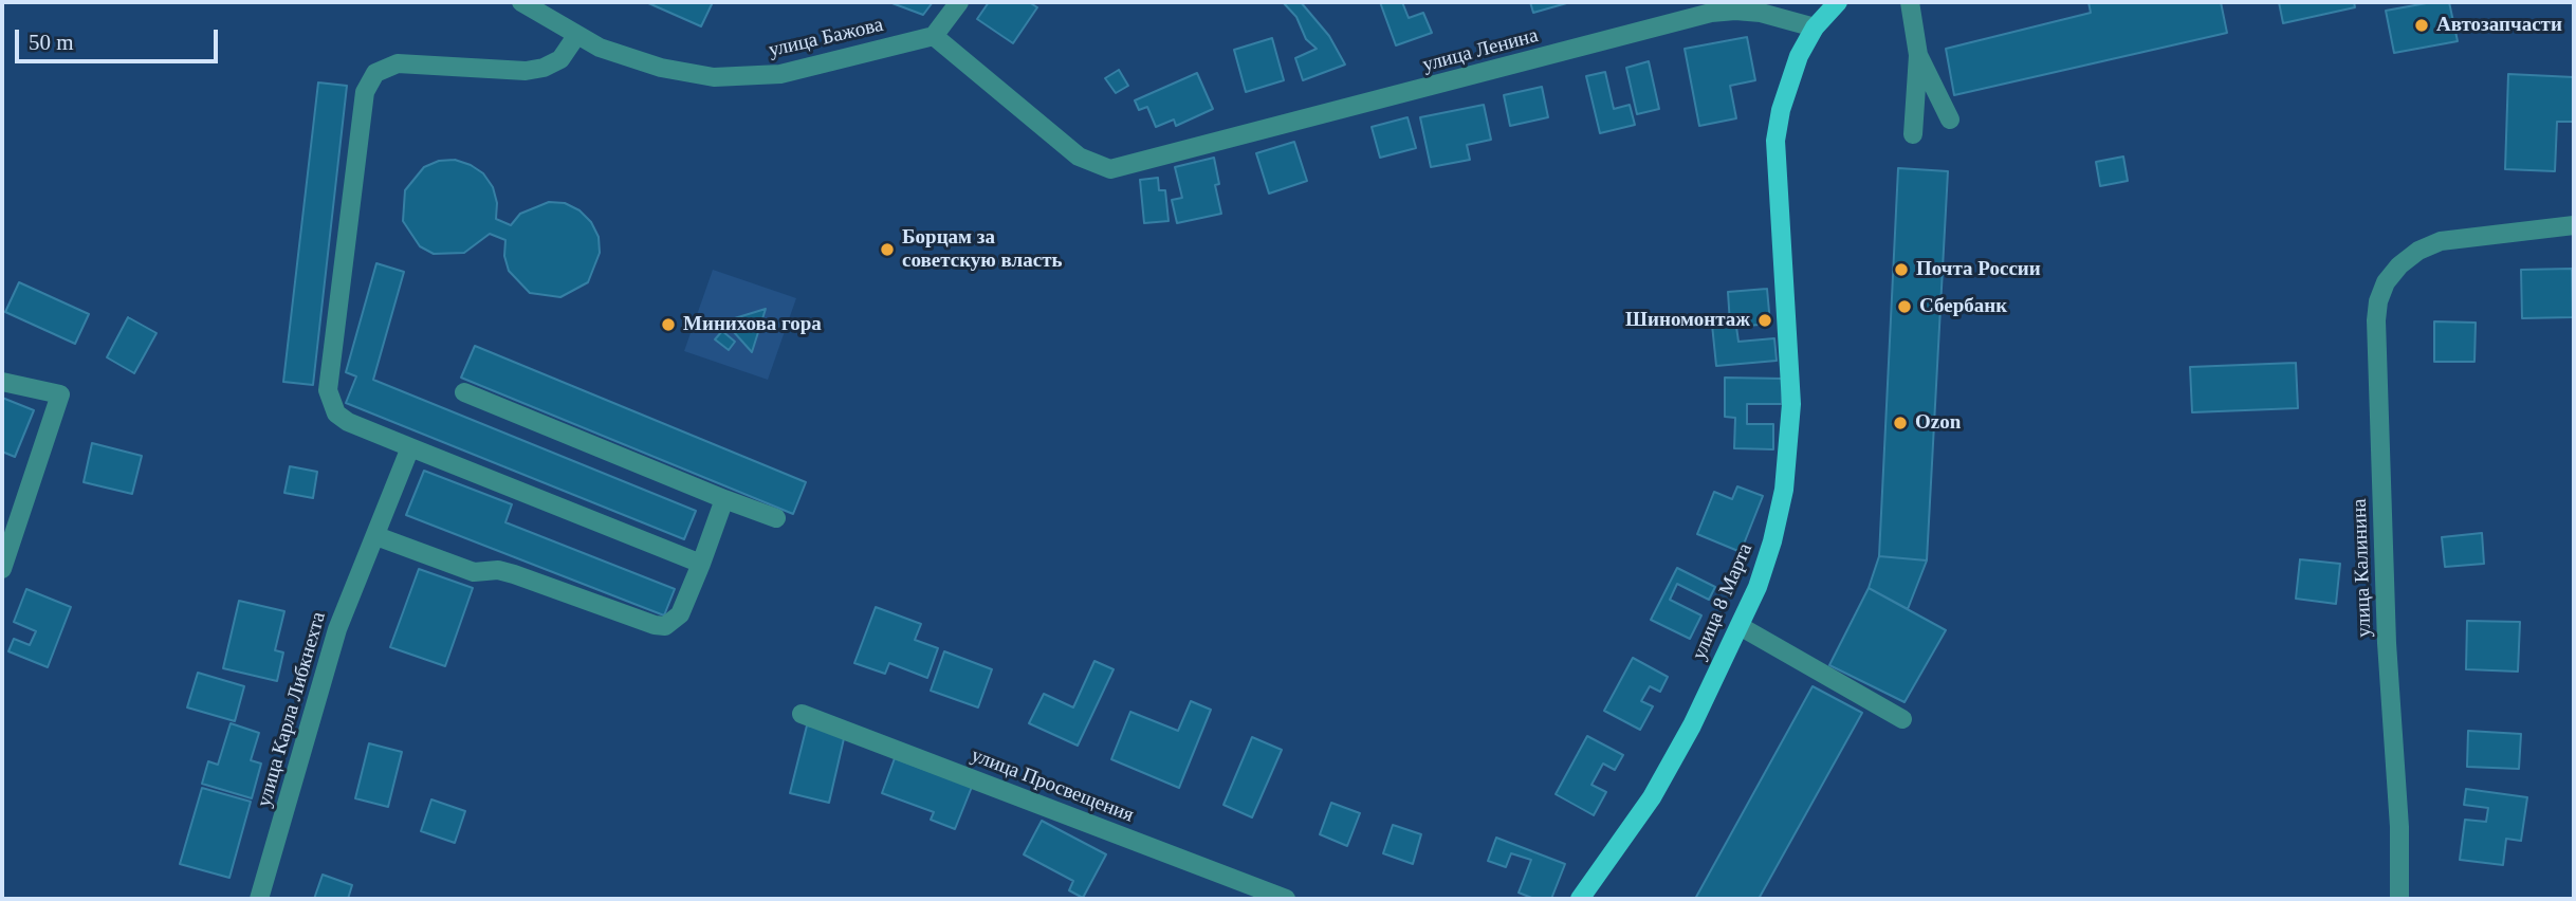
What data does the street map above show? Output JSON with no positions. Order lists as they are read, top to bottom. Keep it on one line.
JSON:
{"streets":{"main road":["улица 8 Марта"],"street":["улица Бажова","улица Ленина","улица Калинина","улица Карла Либкнехта","улица Просвещения"]},"crossings":[["улица Бажова","улица Ленина"],["улица Ленина","улица 8 Марта"]],"places":["Автозапчасти","Борцам за советскую власть","Почта России","Сбербанк","Шиномонтаж","Минихова гора","Ozon"],"scale_bar":"50 m"}
